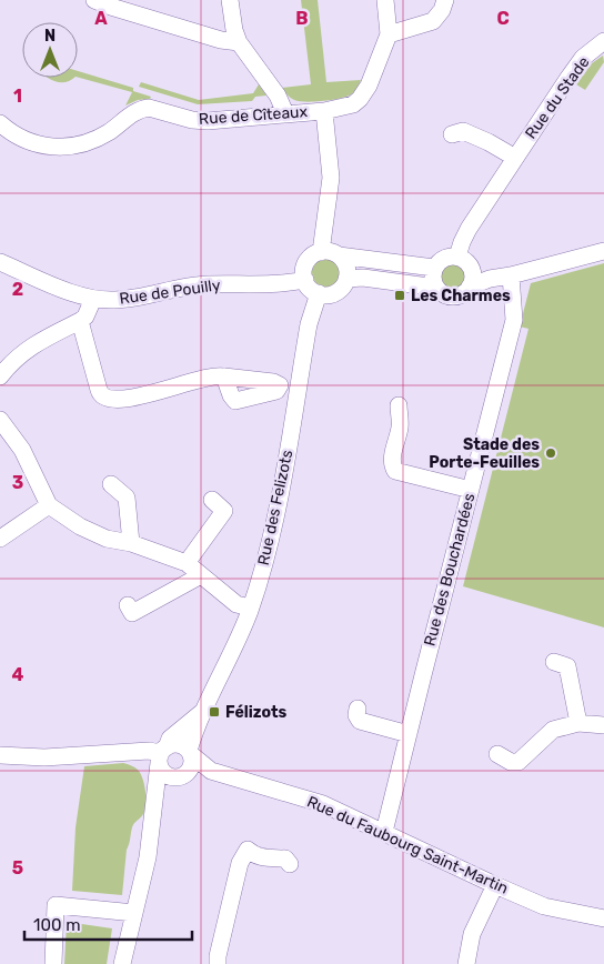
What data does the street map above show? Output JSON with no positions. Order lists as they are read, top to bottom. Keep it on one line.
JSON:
{"streets":{"street":["Rue du Stade","Rue de Cîteaux","Rue de Pouilly","Rue des Felizots","Rue des Bouchardées","Rue du Faubourg Saint-Martin"]},"crossings":[["Rue de Pouilly","Rue des Felizots"],["Rue des Felizots","Rue du Faubourg Saint-Martin"],["Rue des Bouchardées","Rue du Faubourg Saint-Martin"]],"places":{"transit":["Les Charmes","Félizots"],"other":["Stade des Porte-Feuilles"]},"scale_bar":"100 m","north":"top","grid":{"columns":["A","B","C"],"rows":["1","2","3","4","5"]}}
